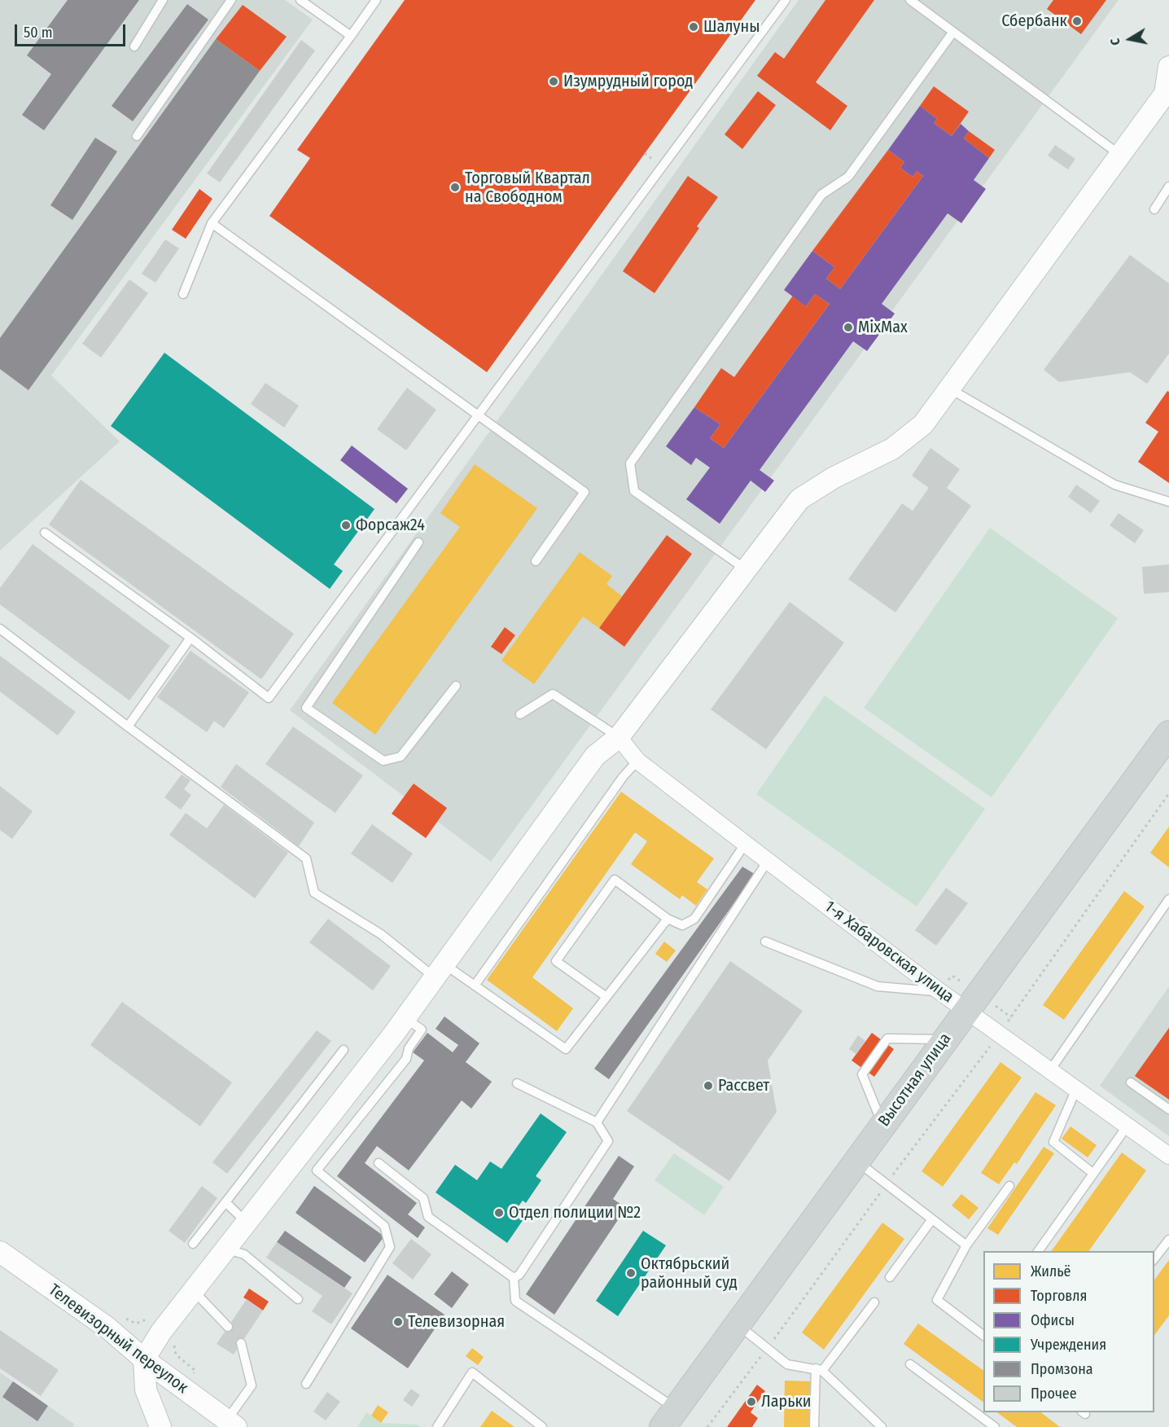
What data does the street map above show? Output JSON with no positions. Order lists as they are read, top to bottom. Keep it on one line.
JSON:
{"streets":{"main road":["Высотная улица"],"street":["1-я Хабаровская улица","Телевизорный переулок"]},"crossings":[["1-я Хабаровская улица","Высотная улица"]],"places":["Сбербанк","Шалуны","Изумрудный город","Торговый Квартал на Свободном","MixMax","Форсаж24","Рассвет","Отдел полиции №2","Октябрьский районный суд","Телевизорная","Ларьки"],"legend":["Жильё","Торговля","Офисы","Учреждения","Промзона","Прочее"],"scale_bar":"50 m","north":"left"}
